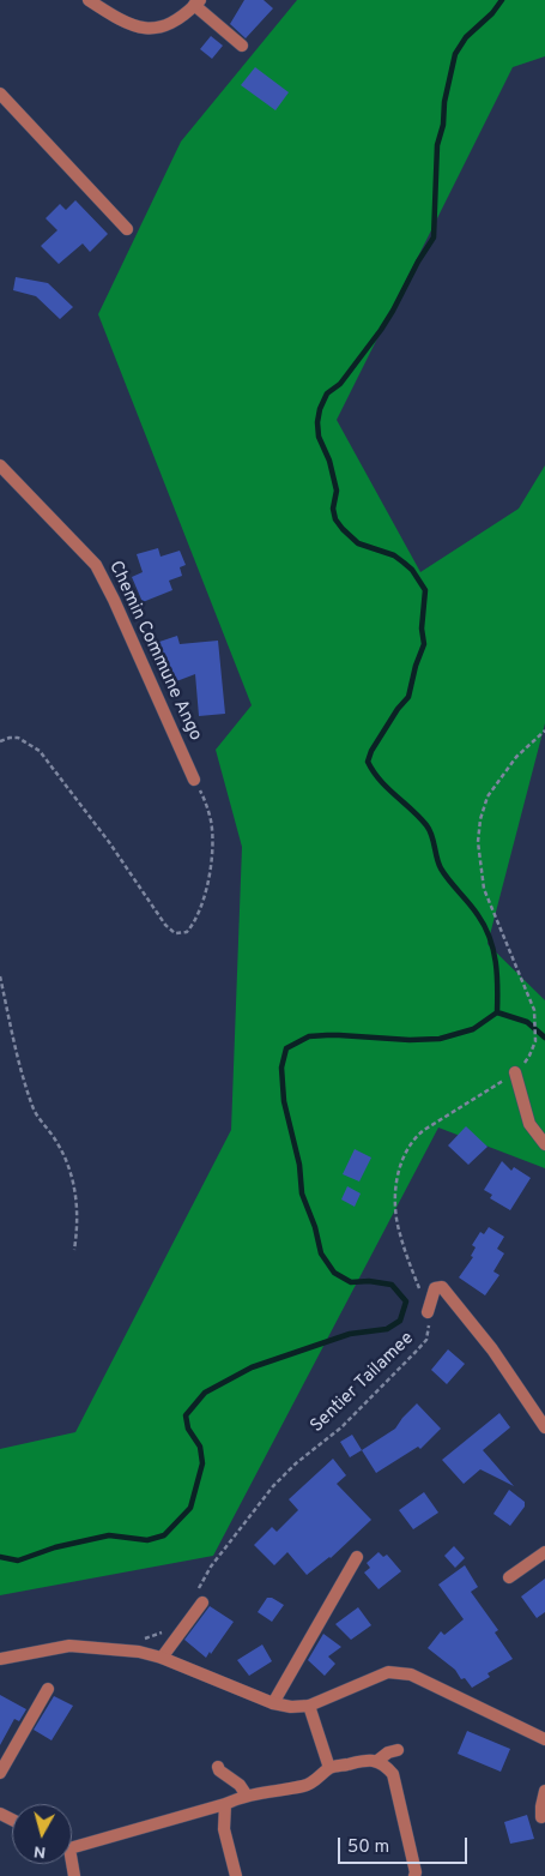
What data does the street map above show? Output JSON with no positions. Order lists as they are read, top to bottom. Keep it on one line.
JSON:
{"streets":{"street":["Chemin Commune Ango"],"path":["Sentier Tailamee"]},"scale_bar":"50 m","north":"bottom"}
